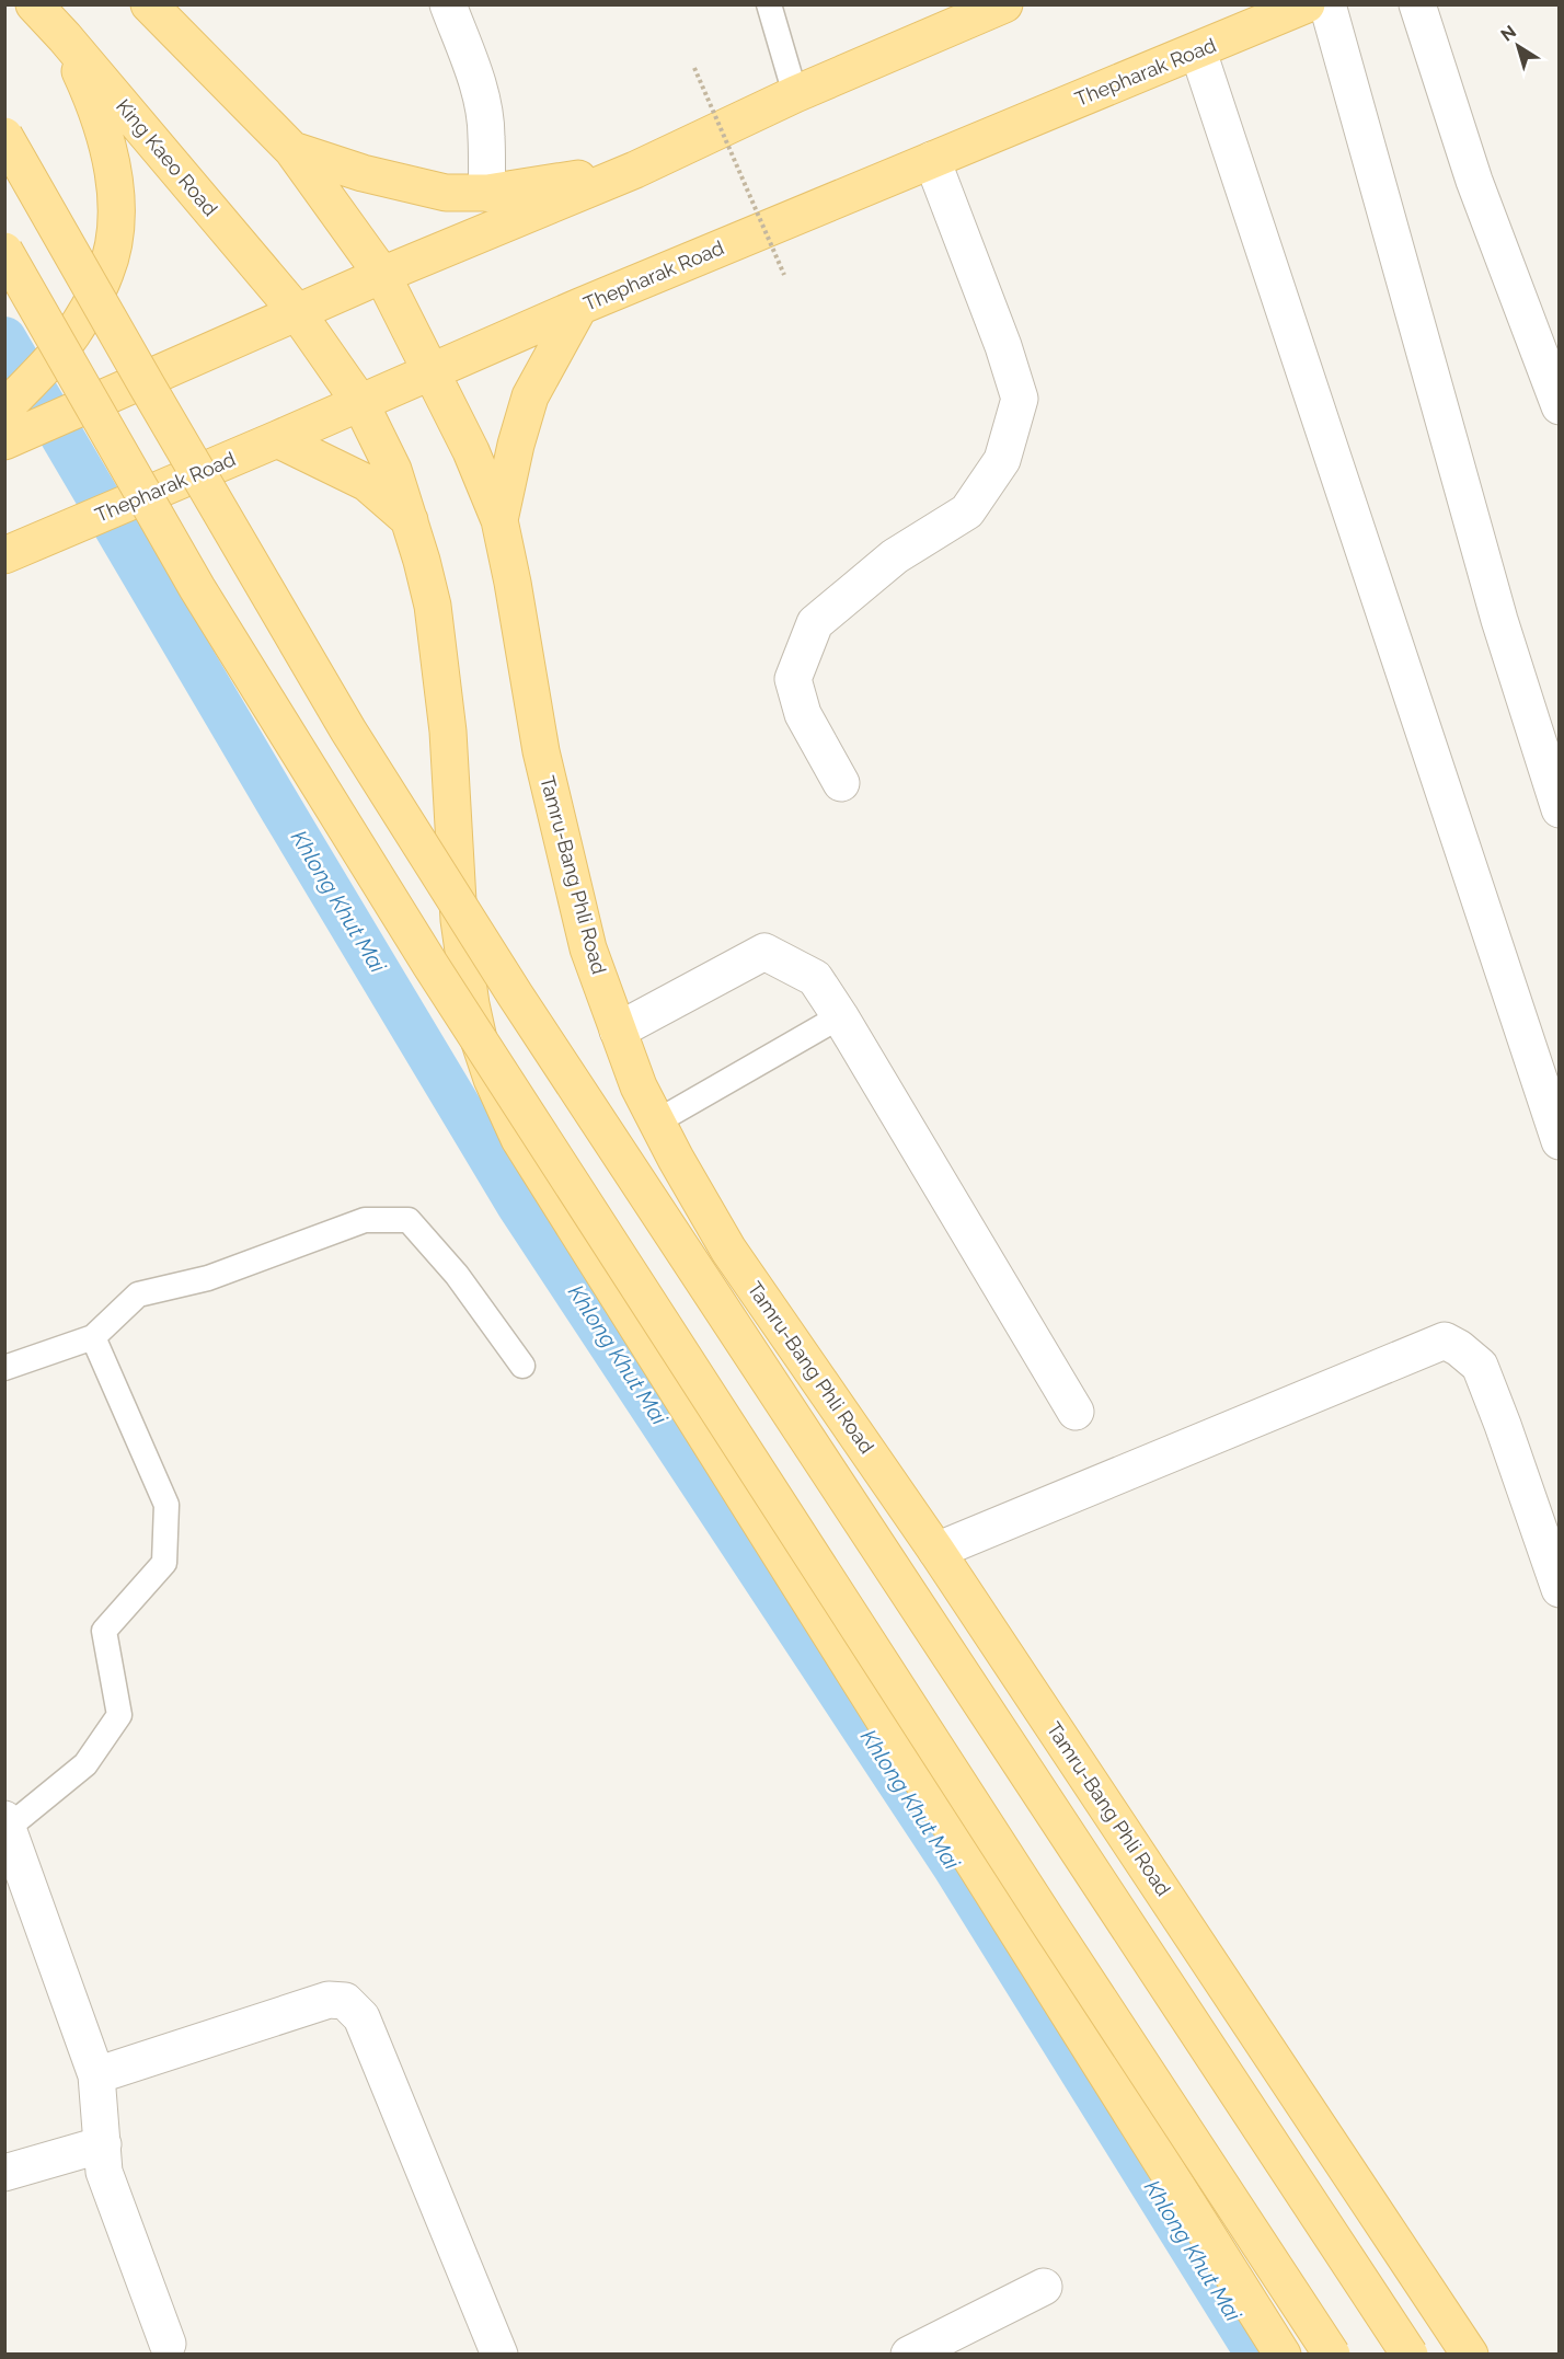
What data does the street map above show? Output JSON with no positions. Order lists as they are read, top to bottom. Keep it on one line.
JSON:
{"streets":{"main road":["Thepharak Road","King Kaeo Road","Tamru-Bang Phli Road"]},"crossings":[["Thepharak Road","Tamru-Bang Phli Road"]],"water":["Khlong Khut Mai"],"north":"top left"}
